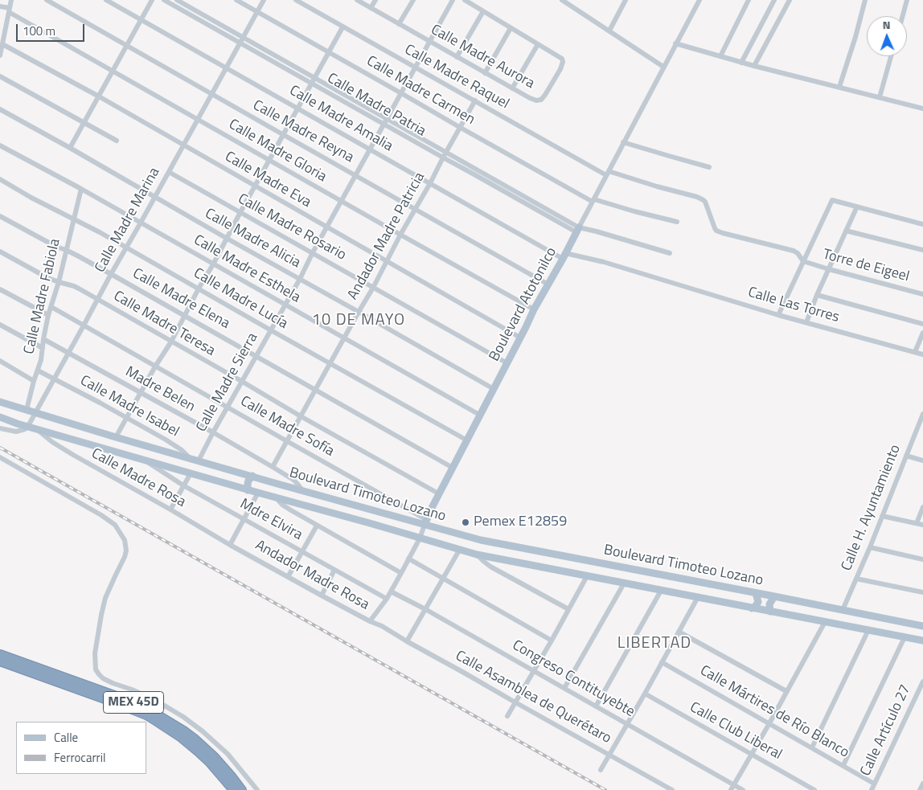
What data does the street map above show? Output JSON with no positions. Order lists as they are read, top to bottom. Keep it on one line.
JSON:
{"streets":{"highway":["MEX 45D"],"main road":["Boulevard Atotonilco","Boulevard Timoteo Lozano"],"street":["Calle Madre Aurora","Calle Madre Raquel","Calle Madre Carmen","Calle Madre Patria","Calle Madre Amalia","Calle Madre Reyna","Calle Madre Gloria","Calle Madre Eva","Calle Madre Marina","Calle Madre Rosario","Andador Madre Patricia","Calle Madre Alicia","Torre de Eigeel","Calle Madre Esthela","Calle Madre Fabiola","Calle Madre Elena","Calle Madre Lucía","Calle Las Torres","Calle Madre Teresa","Calle Madre Sierra","Madre Belen","Calle Madre Isabel","Calle Madre Sofía","Calle Madre Rosa","Calle H. Ayuntamiento","Mdre Elvira","Andador Madre Rosa","Congreso Contituyebte","Calle Asamblea de Querétaro","Calle Mártires de Río Blanco","Calle Artículo 27","Calle Club Liberal"]},"crossings":[["Calle Madre Aurora","Calle Madre Sierra"],["Calle Madre Raquel","Andador Madre Patricia"],["Calle Madre Raquel","Torre de Eigeel"],["Calle Madre Raquel","Boulevard Atotonilco"],["Calle Madre Raquel","Calle Madre Sierra"],["Calle Madre Carmen","Calle Madre Marina"],["Calle Madre Carmen","Andador Madre Patricia"],["Calle Madre Carmen","Boulevard Atotonilco"],["Calle Madre Carmen","Calle Madre Sierra"],["Calle Madre Patria","Calle Madre Marina"],["Calle Madre Patria","Andador Madre Patricia"],["Calle Madre Patria","Boulevard Atotonilco"],["Calle Madre Patria","Calle Madre Sierra"],["Calle Madre Amalia","Calle Madre Marina"],["Calle Madre Amalia","Andador Madre Patricia"],["Calle Madre Amalia","Boulevard Atotonilco"],["Calle Madre Amalia","Calle Las Torres"],["Calle Madre Amalia","Calle Madre Sierra"],["Calle Madre Reyna","Calle Madre Marina"],["Calle Madre Reyna","Andador Madre Patricia"],["Calle Madre Reyna","Boulevard Atotonilco"],["Calle Madre Reyna","Calle Madre Sierra"],["Calle Madre Gloria","Calle Madre Marina"],["Calle Madre Gloria","Andador Madre Patricia"],["Calle Madre Gloria","Boulevard Atotonilco"],["Calle Madre Gloria","Calle Madre Sierra"],["Calle Madre Eva","Calle Madre Marina"],["Calle Madre Eva","Andador Madre Patricia"],["Calle Madre Eva","Boulevard Atotonilco"],["Calle Madre Eva","Calle Madre Sierra"],["Calle Madre Marina","Calle Madre Rosario"],["Calle Madre Marina","Calle Madre Alicia"],["Calle Madre Marina","Calle Madre Esthela"],["Calle Madre Marina","Calle Madre Elena"],["Calle Madre Marina","Calle Madre Lucía"],["Calle Madre Marina","Calle Madre Teresa"],["Calle Madre Marina","Madre Belen"],["Calle Madre Marina","Calle Madre Isabel"],["Calle Madre Marina","Calle Madre Sofía"],["Calle Madre Marina","Boulevard Timoteo Lozano"],["Calle Madre Rosario","Andador Madre Patricia"],["Calle Madre Rosario","Boulevard Atotonilco"],["Calle Madre Rosario","Calle Madre Sierra"],["Andador Madre Patricia","Calle Madre Alicia"],["Andador Madre Patricia","Calle Madre Esthela"],["Andador Madre Patricia","Calle Madre Elena"],["Andador Madre Patricia","Calle Madre Lucía"],["Andador Madre Patricia","Calle Madre Teresa"],["Andador Madre Patricia","Madre Belen"],["Andador Madre Patricia","Calle Madre Sofía"],["Calle Madre Alicia","Boulevard Atotonilco"],["Calle Madre Alicia","Calle Madre Sierra"],["Calle Madre Esthela","Calle Madre Fabiola"],["Calle Madre Esthela","Boulevard Atotonilco"],["Calle Madre Esthela","Calle Madre Sierra"],["Calle Madre Fabiola","Calle Madre Elena"],["Calle Madre Fabiola","Calle Madre Lucía"],["Calle Madre Fabiola","Calle Madre Teresa"],["Calle Madre Fabiola","Madre Belen"],["Calle Madre Fabiola","Calle Madre Isabel"],["Calle Madre Fabiola","Calle Madre Sofía"],["Calle Madre Fabiola","Boulevard Timoteo Lozano"],["Calle Madre Elena","Boulevard Atotonilco"],["Calle Madre Elena","Calle Madre Sierra"],["Calle Madre Lucía","Boulevard Atotonilco"],["Calle Madre Lucía","Calle Madre Sierra"],["Boulevard Atotonilco","Calle Madre Teresa"],["Boulevard Atotonilco","Calle Madre Sofía"],["Boulevard Atotonilco","Boulevard Timoteo Lozano"],["Boulevard Atotonilco","Mdre Elvira"],["Boulevard Atotonilco","Andador Madre Rosa"],["Boulevard Atotonilco","Congreso Contituyebte"],["Calle Madre Teresa","Calle Madre Sierra"],["Calle Madre Sierra","Madre Belen"],["Calle Madre Sierra","Calle Madre Sofía"],["Calle Madre Sierra","Boulevard Timoteo Lozano"],["Madre Belen","Boulevard Timoteo Lozano"],["Calle Madre Isabel","Boulevard Timoteo Lozano"],["Calle Madre Sofía","Boulevard Timoteo Lozano"],["Calle Madre Rosa","Boulevard Timoteo Lozano"],["Calle Madre Rosa","Andador Madre Rosa"],["Boulevard Timoteo Lozano","Calle H. Ayuntamiento"],["Boulevard Timoteo Lozano","Mdre Elvira"],["Andador Madre Rosa","Calle Asamblea de Querétaro"],["Calle Mártires de Río Blanco","Calle Artículo 27"]],"districts":["10 DE MAYO","LIBERTAD"],"places":["Pemex E12859"],"legend":["Calle","Ferrocarril"],"scale_bar":"100 m","north":"top"}
